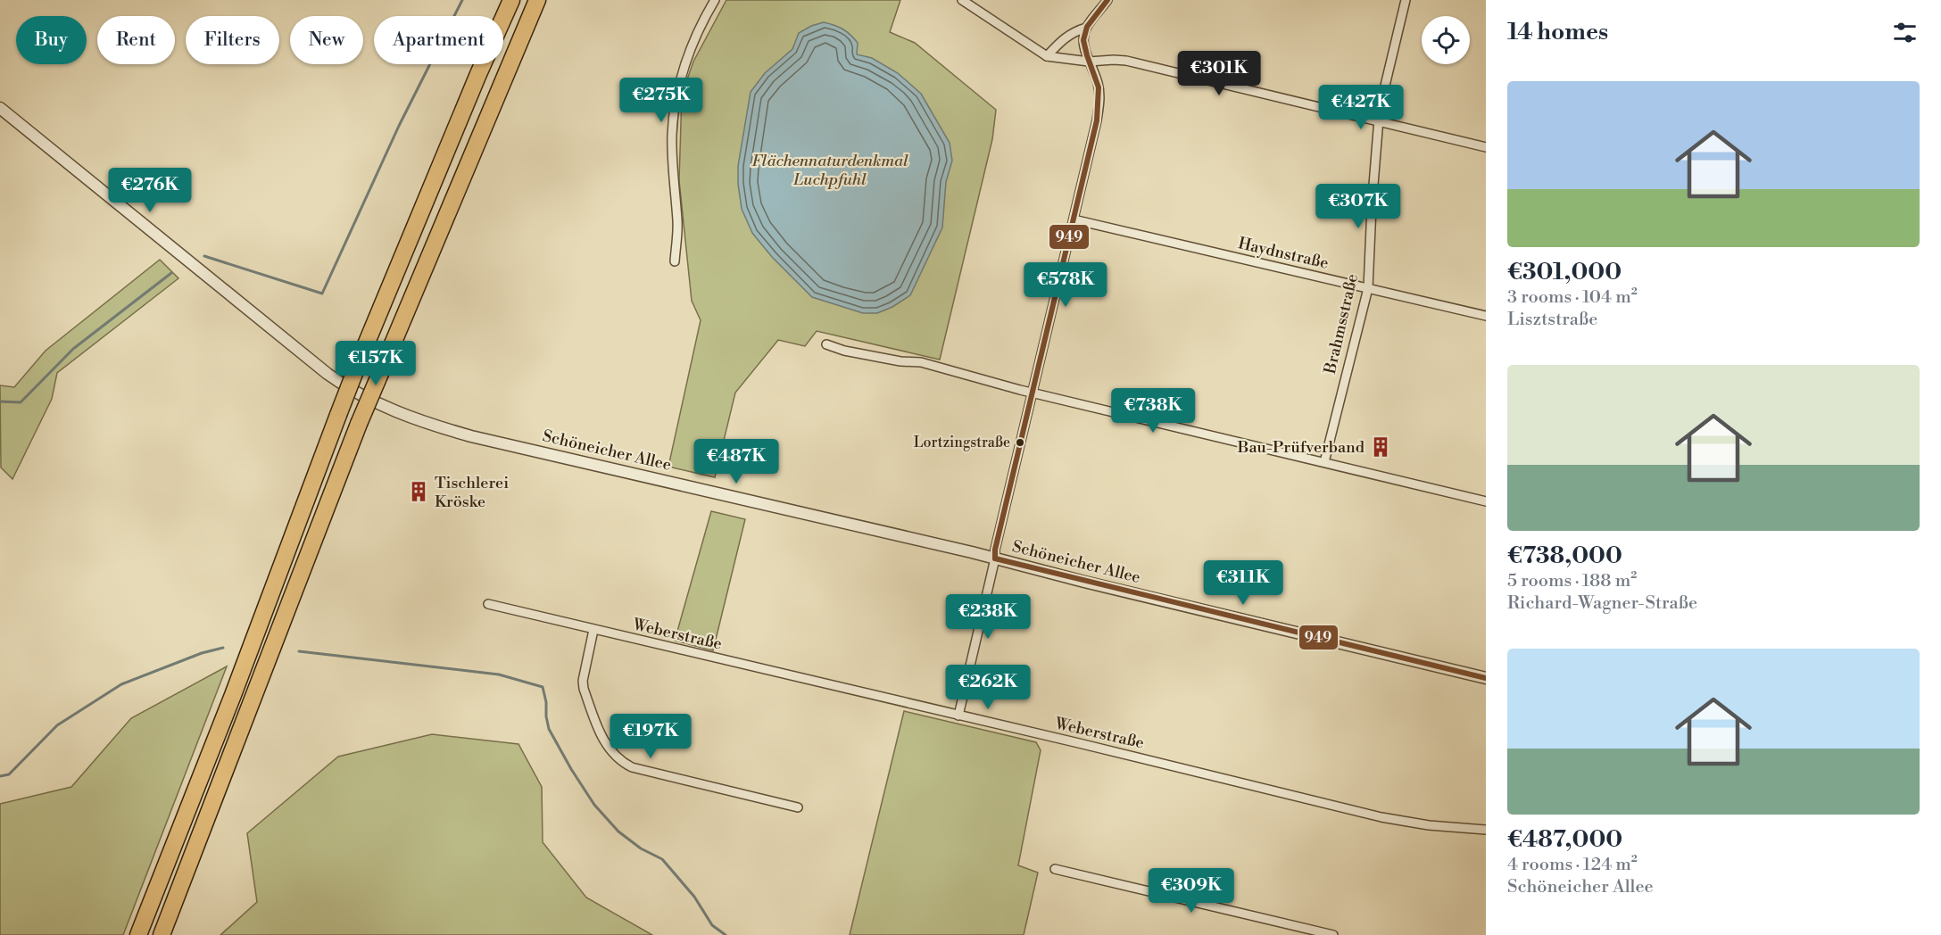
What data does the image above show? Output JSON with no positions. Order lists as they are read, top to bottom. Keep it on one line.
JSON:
{"streets":{"street":["Haydnstraße","Brahmsstraße","Schöneicher Allee","Weberstraße"]},"crossings":[["Haydnstraße","Brahmsstraße"]],"parks":["Flächennaturdenkmal Luchpfuhl"],"places":{"other":["Lortzingstraße"],"building":["Bau-Prüfverband","Tischlerei Kröske"]},"lines":["transit line 949"],"page":{"heading":"14 homes","chip":["Buy","Rent","Filters","New","Apartment"],"price":["€301K","€275K","€427K","€276K","€307K","€578K","€157K","€738K","€487K","€311K","€238K","€262K","€197K","€309K"],"list":[{"name":"€301,000","note":"3 rooms · 104 m² · Lisztstraße"},{"name":"€738,000","note":"5 rooms · 188 m² · Richard-Wagner-Straße"},{"name":"€487,000","note":"4 rooms · 124 m² · Schöneicher Allee"}]}}
